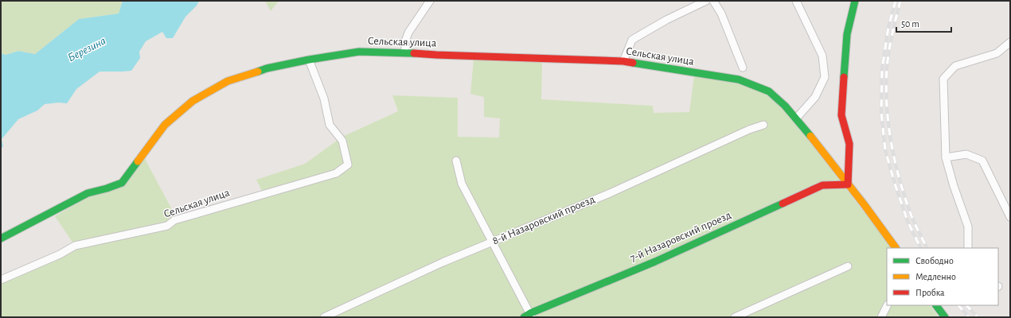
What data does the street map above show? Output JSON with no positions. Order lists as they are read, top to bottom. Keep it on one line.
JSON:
{"streets":{"street":["Сельская улица","8-й Назаровский проезд","7-й Назаровский проезд"]},"crossings":[["Сельская улица","7-й Назаровский проезд"]],"water":["Березина"],"legend":["Свободно","Медленно","Пробка"],"scale_bar":"50 m"}
